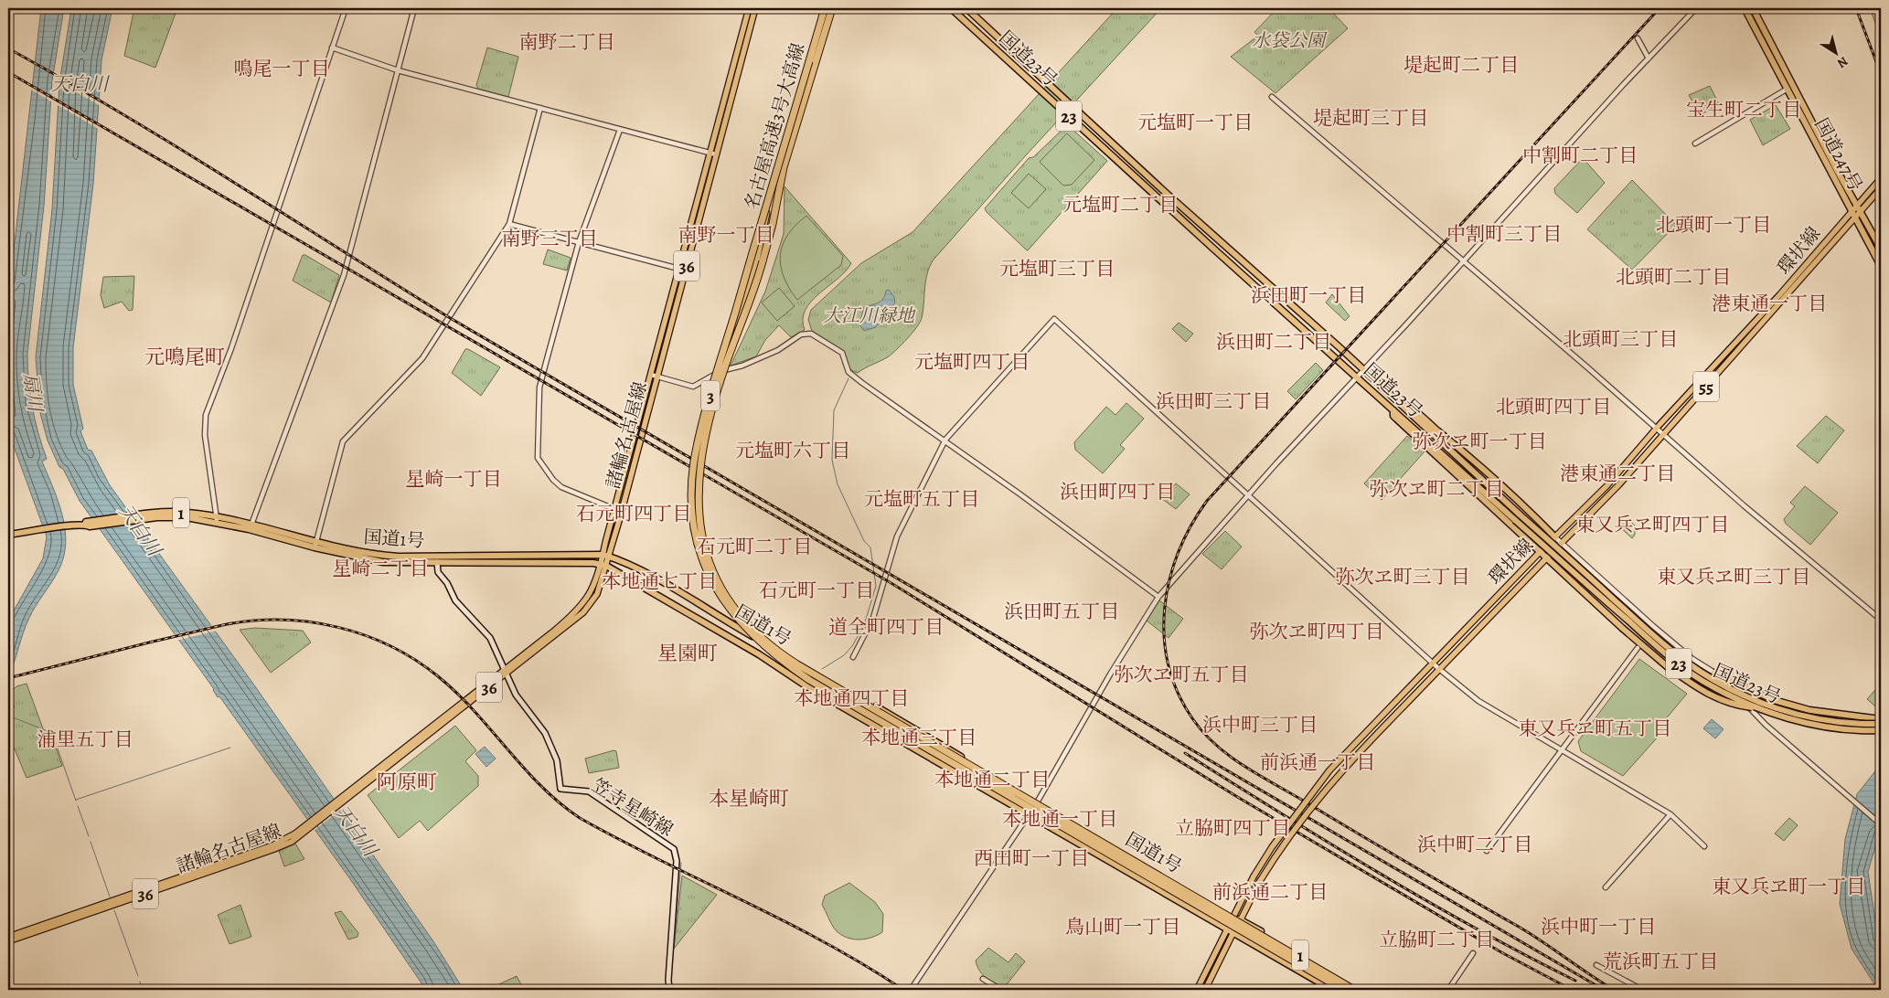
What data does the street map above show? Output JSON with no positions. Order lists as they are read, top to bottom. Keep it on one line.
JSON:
{"streets":{"highway":["国道23号","23","名古屋高速3号大高線","国道247号","3","1","国道1号"],"main road":["環状線","36","55","諸輪名古屋線","笠寺星崎線"]},"crossings":[["名古屋高速3号大高線","3"],["国道247号","環状線"],["環状線","国道1号"],["諸輪名古屋線","国道1号"],["諸輪名古屋線","笠寺星崎線"],["国道1号","笠寺星崎線"]],"districts":["南野二丁目","堤起町二丁目","鳴尾一丁目","宝生町二丁目","堤起町三丁目","元塩町一丁目","中割町二丁目","元塩町二丁目","北頭町一丁目","中割町三丁目","南野一丁目","南野三丁目","元塩町三丁目","北頭町二丁目","浜田町一丁目","港東通一丁目","北頭町三丁目","浜田町二丁目","元鳴尾町","元塩町四丁目","浜田町三丁目","北頭町四丁目","弥次ヱ町一丁目","元塩町六丁目","港東通二丁目","星崎一丁目","弥次ヱ町二丁目","浜田町四丁目","元塩町五丁目","石元町四丁目","東又兵ヱ町四丁目","石元町二丁目","星崎二丁目","弥次ヱ町三丁目","東又兵ヱ町三丁目","本地通七丁目","石元町一丁目","浜田町五丁目","道全町四丁目","弥次ヱ町四丁目","星園町","弥次ヱ町五丁目","本地通四丁目","浜中町三丁目","東又兵ヱ町五丁目","本地通三丁目","浦里五丁目","前浜通一丁目","本地通二丁目","阿原町","本星崎町","本地通一丁目","立脇町四丁目","浜中町二丁目","西田町一丁目","東又兵ヱ町一丁目","前浜通二丁目","鳥山町一丁目","浜中町一丁目","立脇町二丁目","荒浜町五丁目"],"water":["天白川","扇川"],"parks":["水袋公園","大江川緑地"],"north":"bottom right"}
